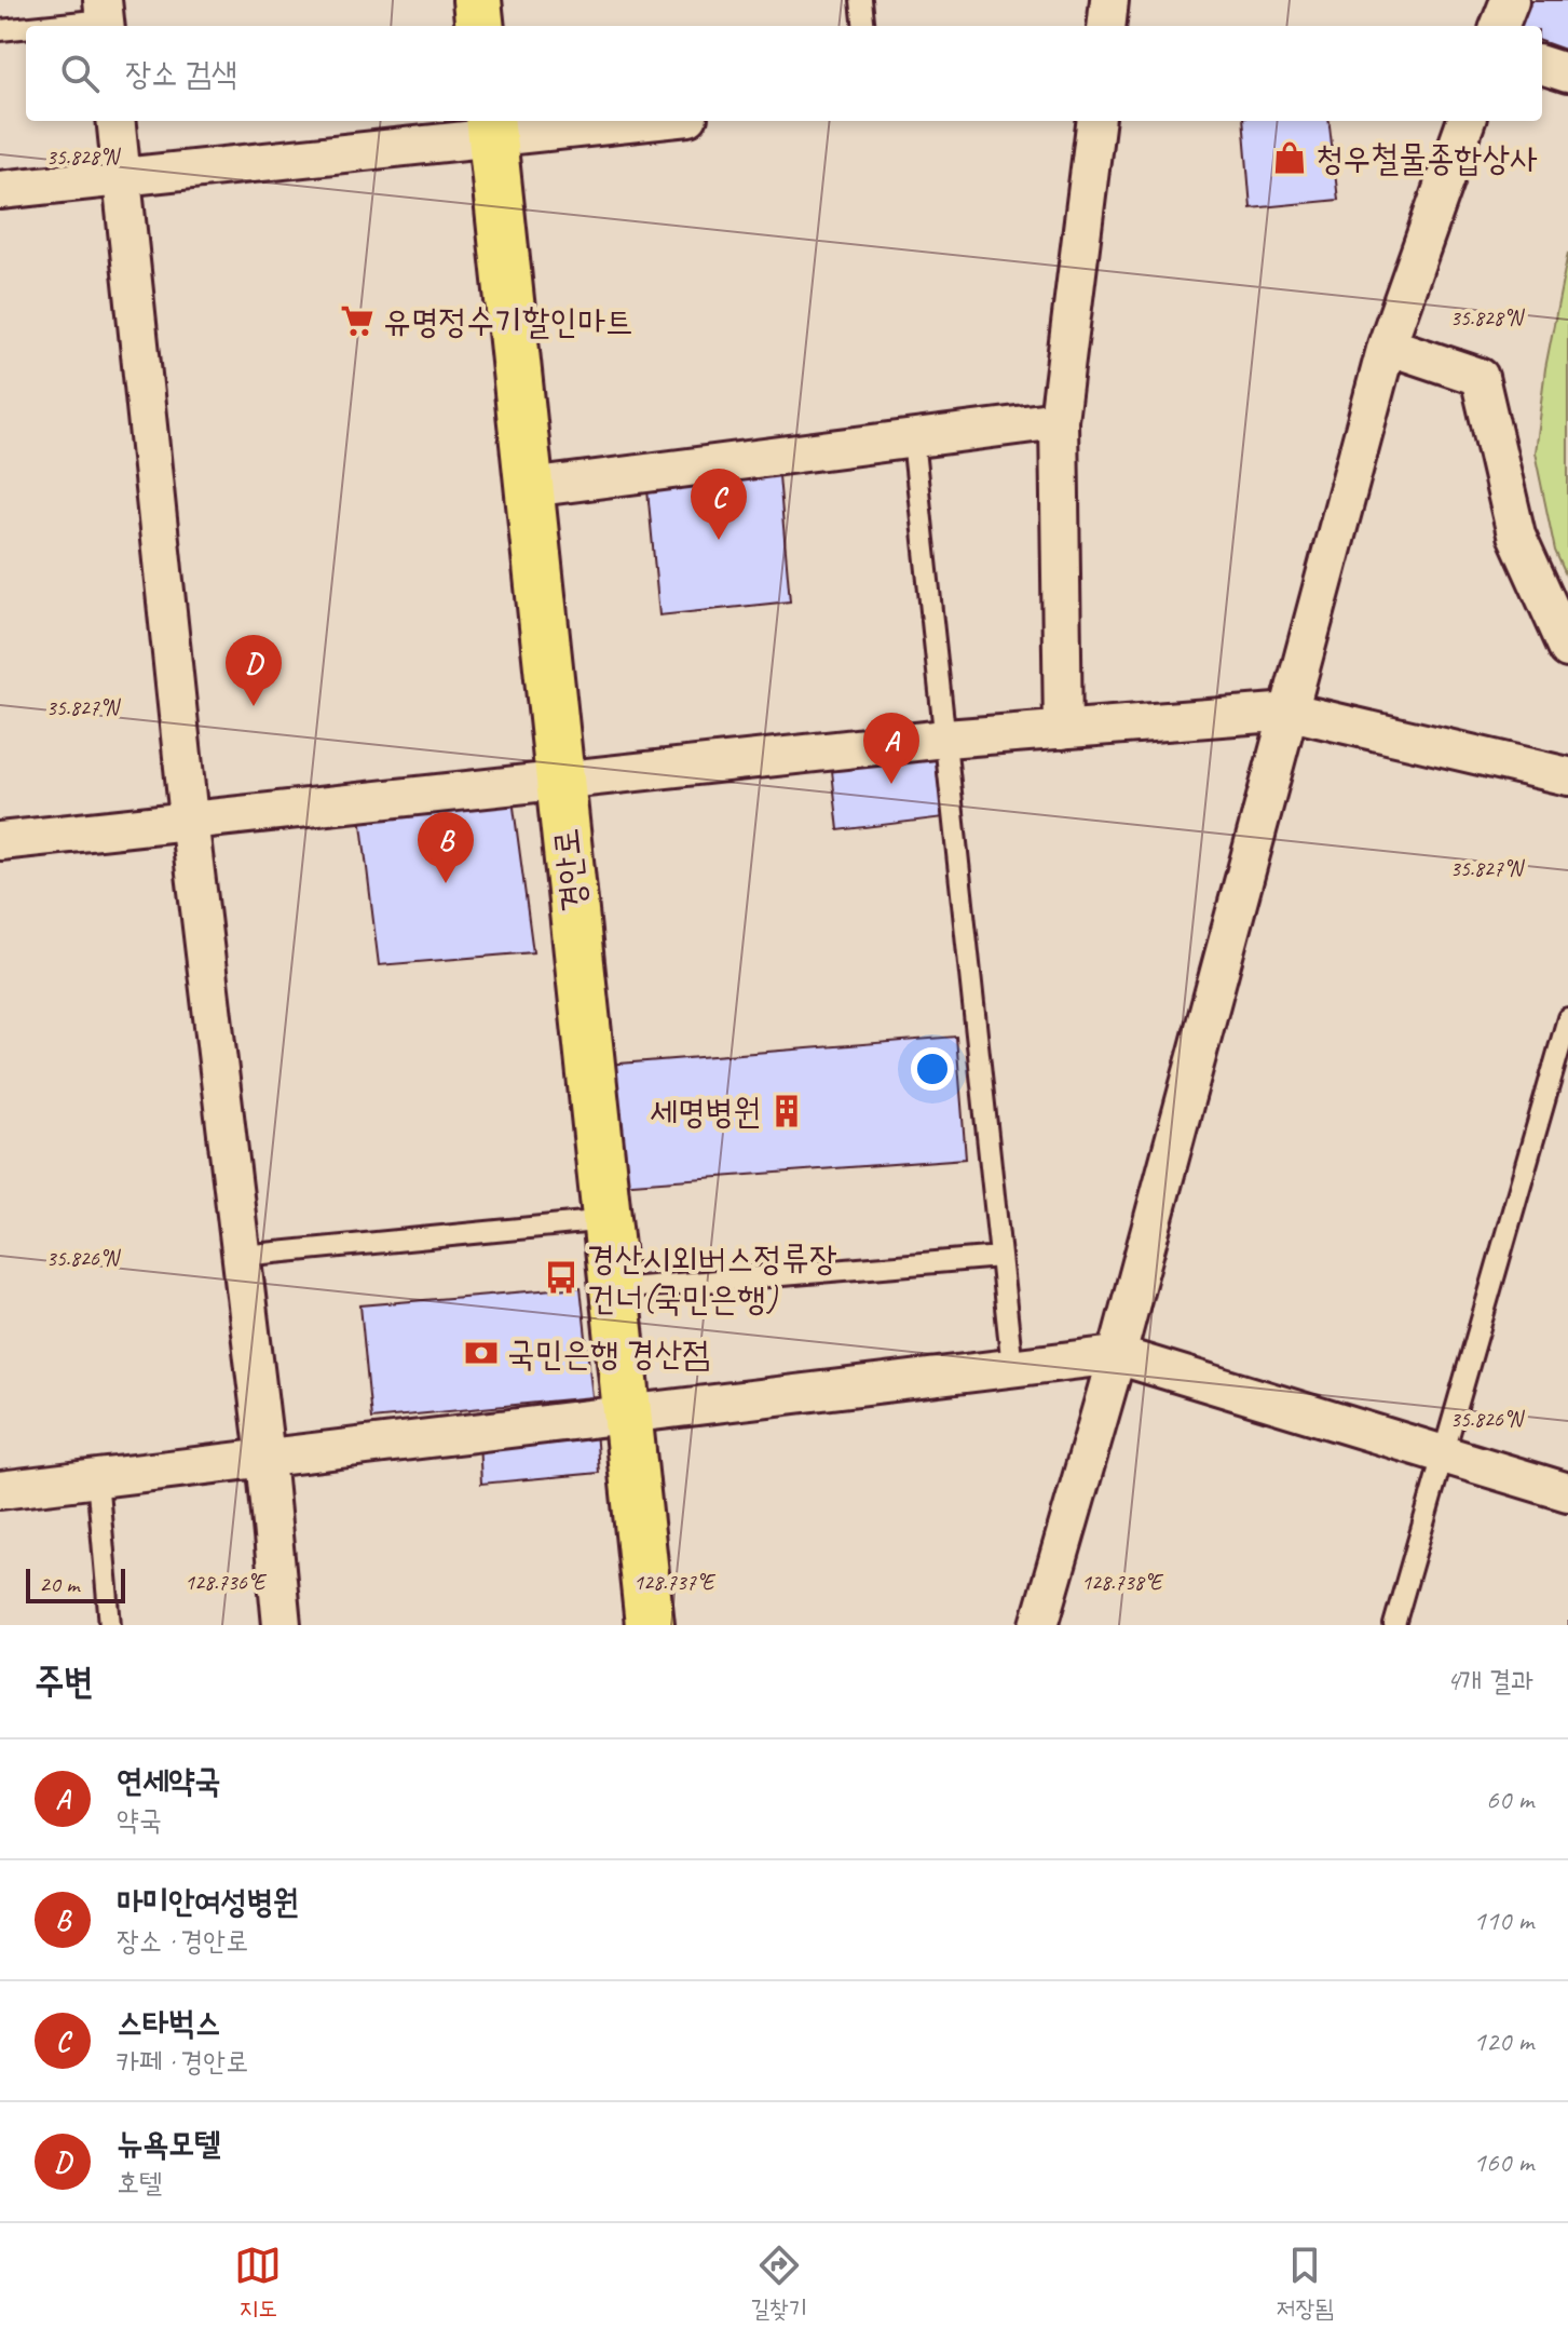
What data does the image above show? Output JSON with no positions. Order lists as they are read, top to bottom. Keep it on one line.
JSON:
{"streets":{"main road":["경안로"]},"places":{"shop":["청우철물종합상사"],"supermarket":["유명정수기할인마트"],"building":["세명병원"],"bus stop":["경산시외버스정류장 건너(국민은행)"],"bank":["국민은행 경산점"]},"scale_bar":"20 m","page":{"search":"장소 검색","pins":["C","D","A","B"],"scale":"20 m","heading":["주변","4개 결과"],"list":[{"mark":"A","name":"연세약국","note":"약국","value":"60 m"},{"mark":"B","name":"마미안여성병원","note":"장소 · 경안로","value":"110 m"},{"mark":"C","name":"스타벅스","note":"카페 · 경안로","value":"120 m"},{"mark":"D","name":"뉴욕모텔","note":"호텔","value":"160 m"}],"nav":["지도","길찾기","저장됨"]},"coordinates":["35.828°N","35.827°N","35.826°N","128.736°E","128.737°E","128.738°E"]}
